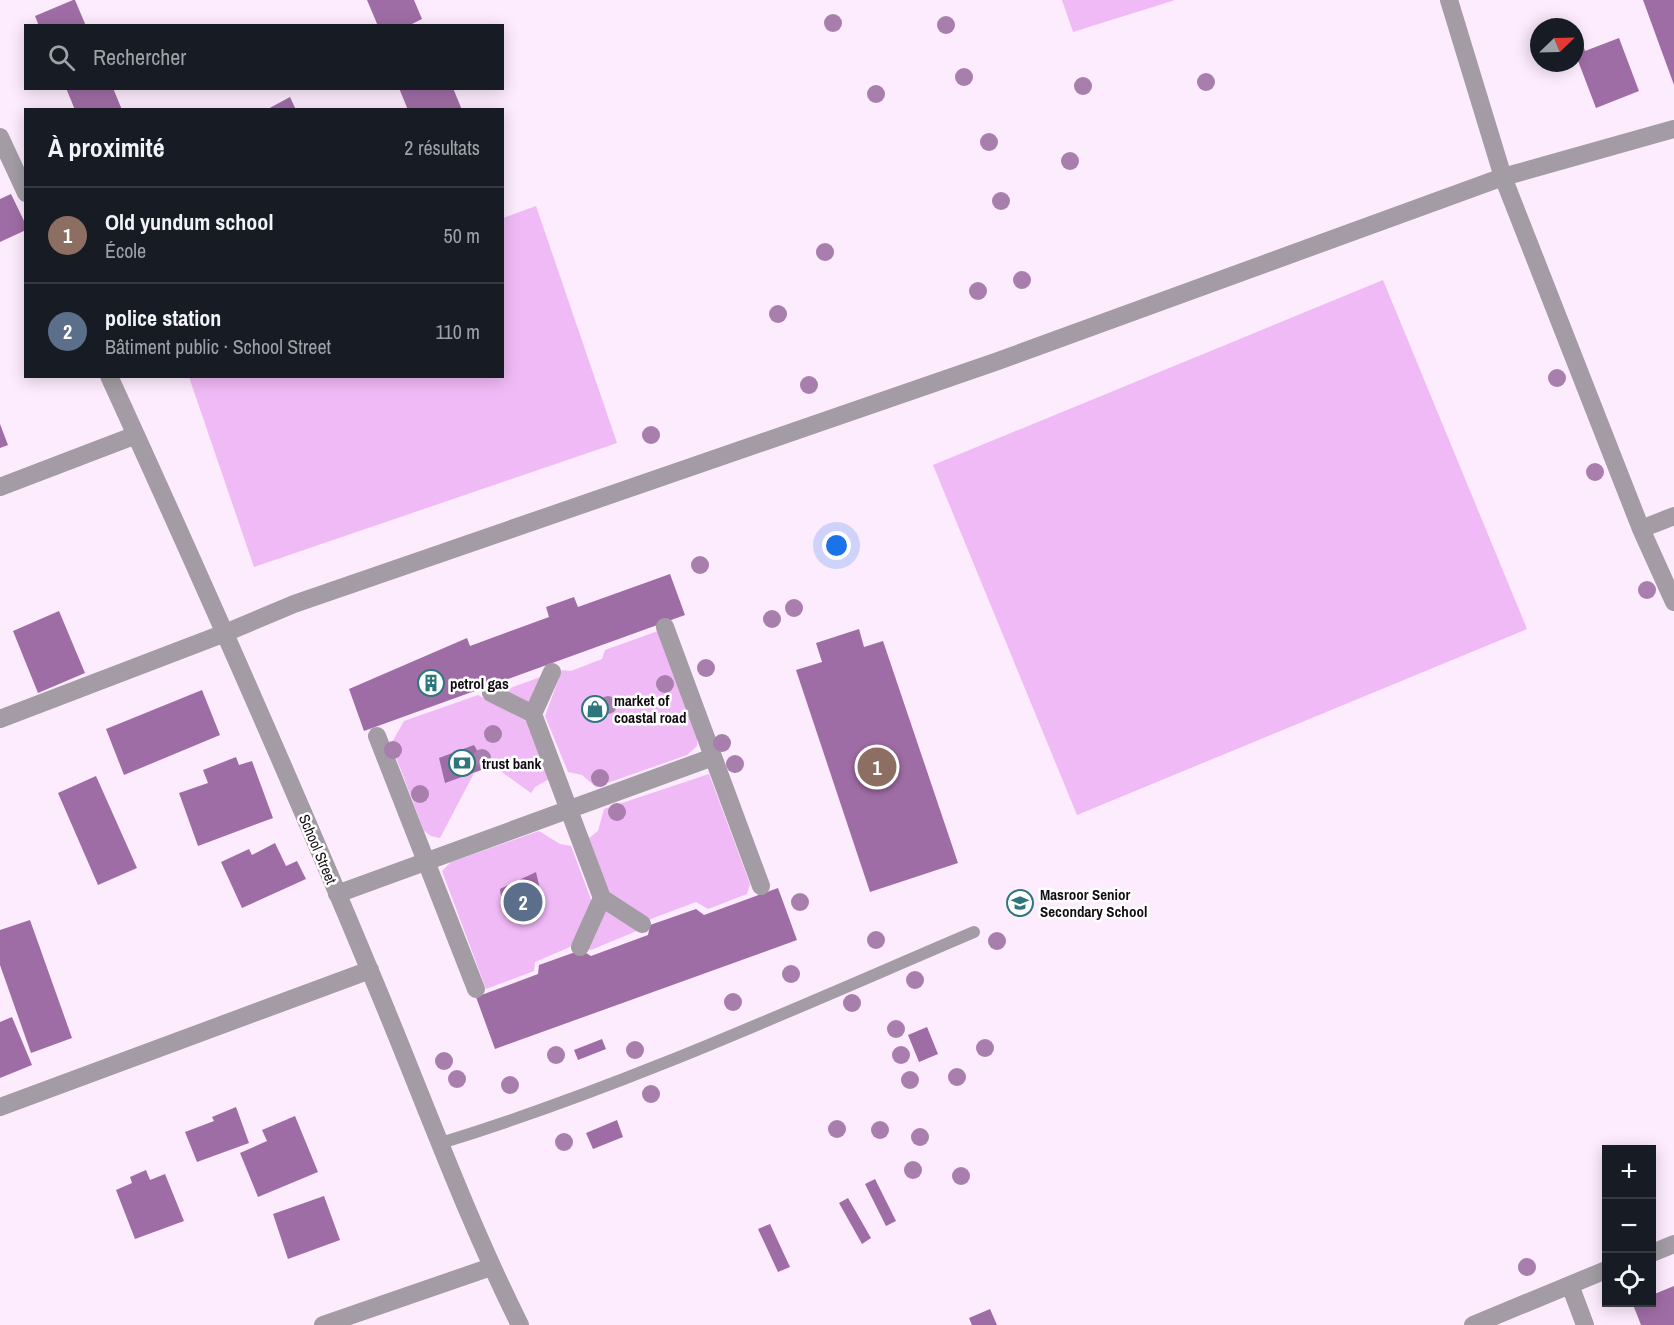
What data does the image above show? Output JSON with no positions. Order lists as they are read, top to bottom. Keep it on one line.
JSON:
{"streets":{"street":["School Street"]},"places":{"building":["petrol gas"],"shop":["market of coastal road"],"bank":["trust bank"],"school or university":["Masroor Senior Secondary School"]},"north":"top right","page":{"search":"Rechercher","heading":["À proximité","2 résultats"],"list":[{"mark":"1","name":"Old yundum school","note":"École","value":"50 m"},{"mark":"2","name":"police station","note":"Bâtiment public · School Street","value":"110 m"}],"pins":["1","2"],"map_buttons":["+","−"]}}
